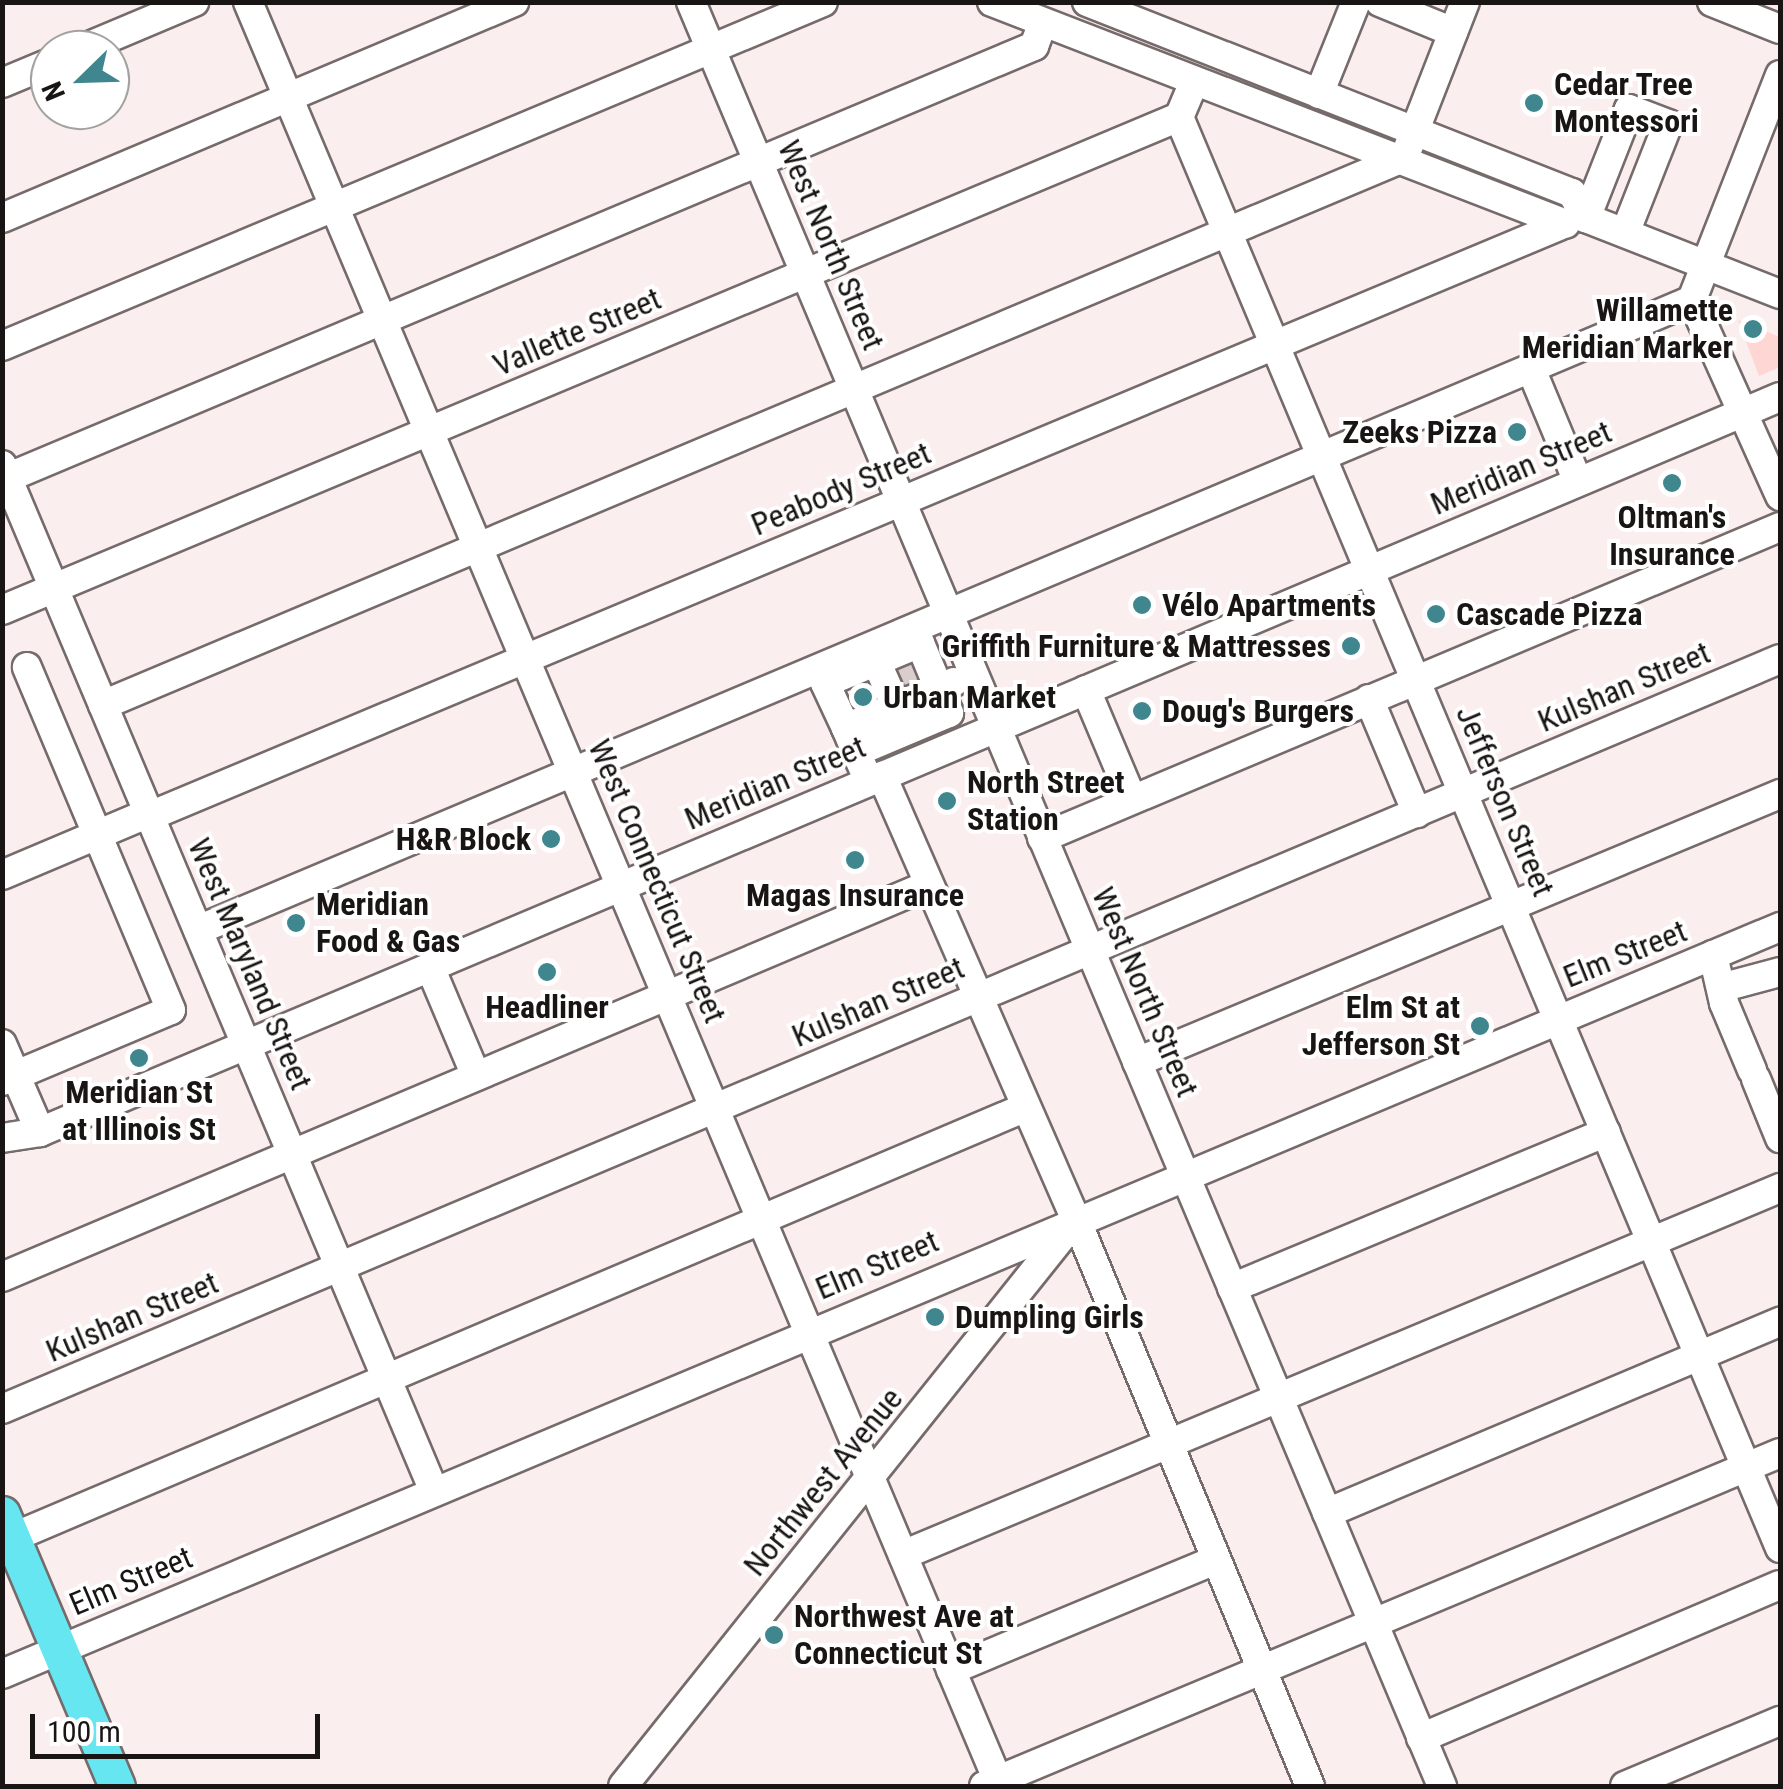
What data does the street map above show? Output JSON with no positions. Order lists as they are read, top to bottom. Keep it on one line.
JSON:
{"streets":{"street":["West North Street","Vallette Street","Meridian Street","Peabody Street","Kulshan Street","Jefferson Street","West Connecticut Street","Elm Street","West Maryland Street","Northwest Avenue"]},"crossings":[["West North Street","Vallette Street"],["West North Street","Meridian Street"],["West North Street","Peabody Street"],["West North Street","Kulshan Street"],["West North Street","Elm Street"],["Vallette Street","Jefferson Street"],["Vallette Street","West Connecticut Street"],["Vallette Street","West Maryland Street"],["Meridian Street","Jefferson Street"],["Meridian Street","West Connecticut Street"],["Meridian Street","West Maryland Street"],["Peabody Street","Jefferson Street"],["Peabody Street","West Connecticut Street"],["Peabody Street","West Maryland Street"],["Kulshan Street","Jefferson Street"],["Kulshan Street","West Connecticut Street"],["Kulshan Street","West Maryland Street"],["Jefferson Street","Elm Street"],["West Connecticut Street","Elm Street"],["West Connecticut Street","Northwest Avenue"],["Elm Street","West Maryland Street"],["Elm Street","Northwest Avenue"]],"places":["Cedar Tree Montessori","Willamette Meridian Marker","Zeeks Pizza","Oltman's Insurance","Vélo Apartments","Cascade Pizza","Griffith Furniture & Mattresses","Urban Market","Doug's Burgers","North Street Station","H&R Block","Magas Insurance","Meridian Food & Gas","Headliner","Elm St at Jefferson St","Meridian St at Illinois St","Dumpling Girls","Northwest Ave at Connecticut St"],"scale_bar":"100 m","north":"bottom left"}
